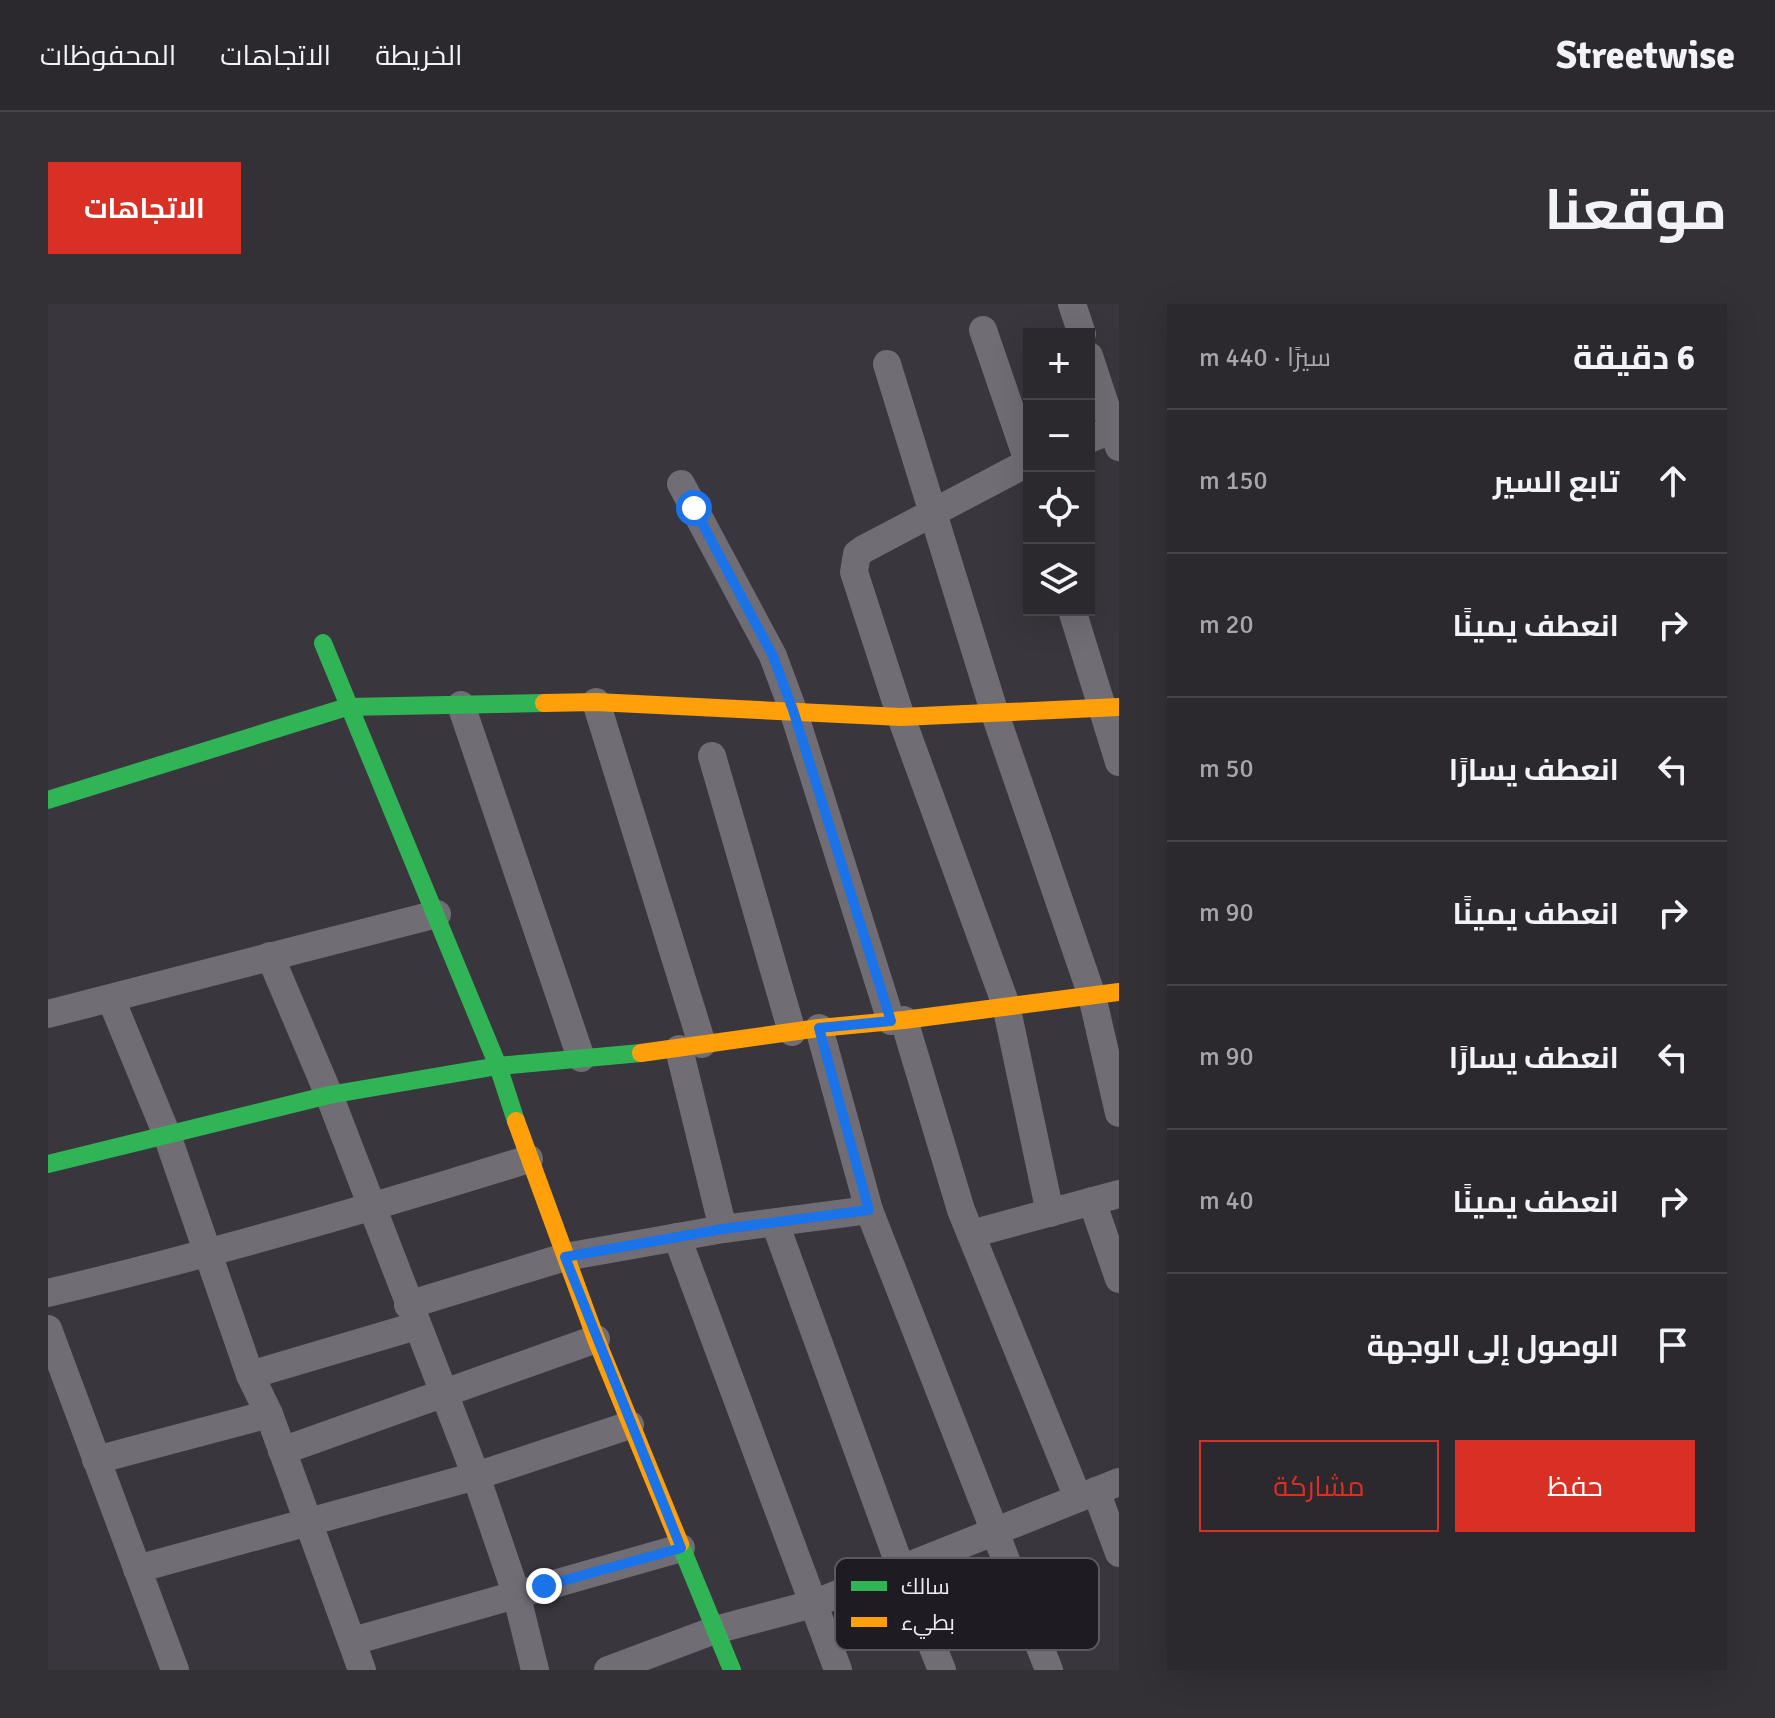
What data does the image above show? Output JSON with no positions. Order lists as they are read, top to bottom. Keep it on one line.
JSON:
{"legend":["سالك","بطيء"],"page":{"header":"Streetwise","nav":["الخريطة","الاتجاهات","المحفوظات"],"title":"موقعنا","buttons":["الاتجاهات",["حفظ","مشاركة"]],"heading":["6 دقيقة","سيرًا · 440 m"],"map_buttons":["+","−"],"list":[["تابع السير","150 m"],["انعطف يمينًا","20 m"],["انعطف يسارًا","50 m"],["انعطف يمينًا","90 m"],["انعطف يسارًا","90 m"],["انعطف يمينًا","40 m"],"الوصول إلى الوجهة"]}}
